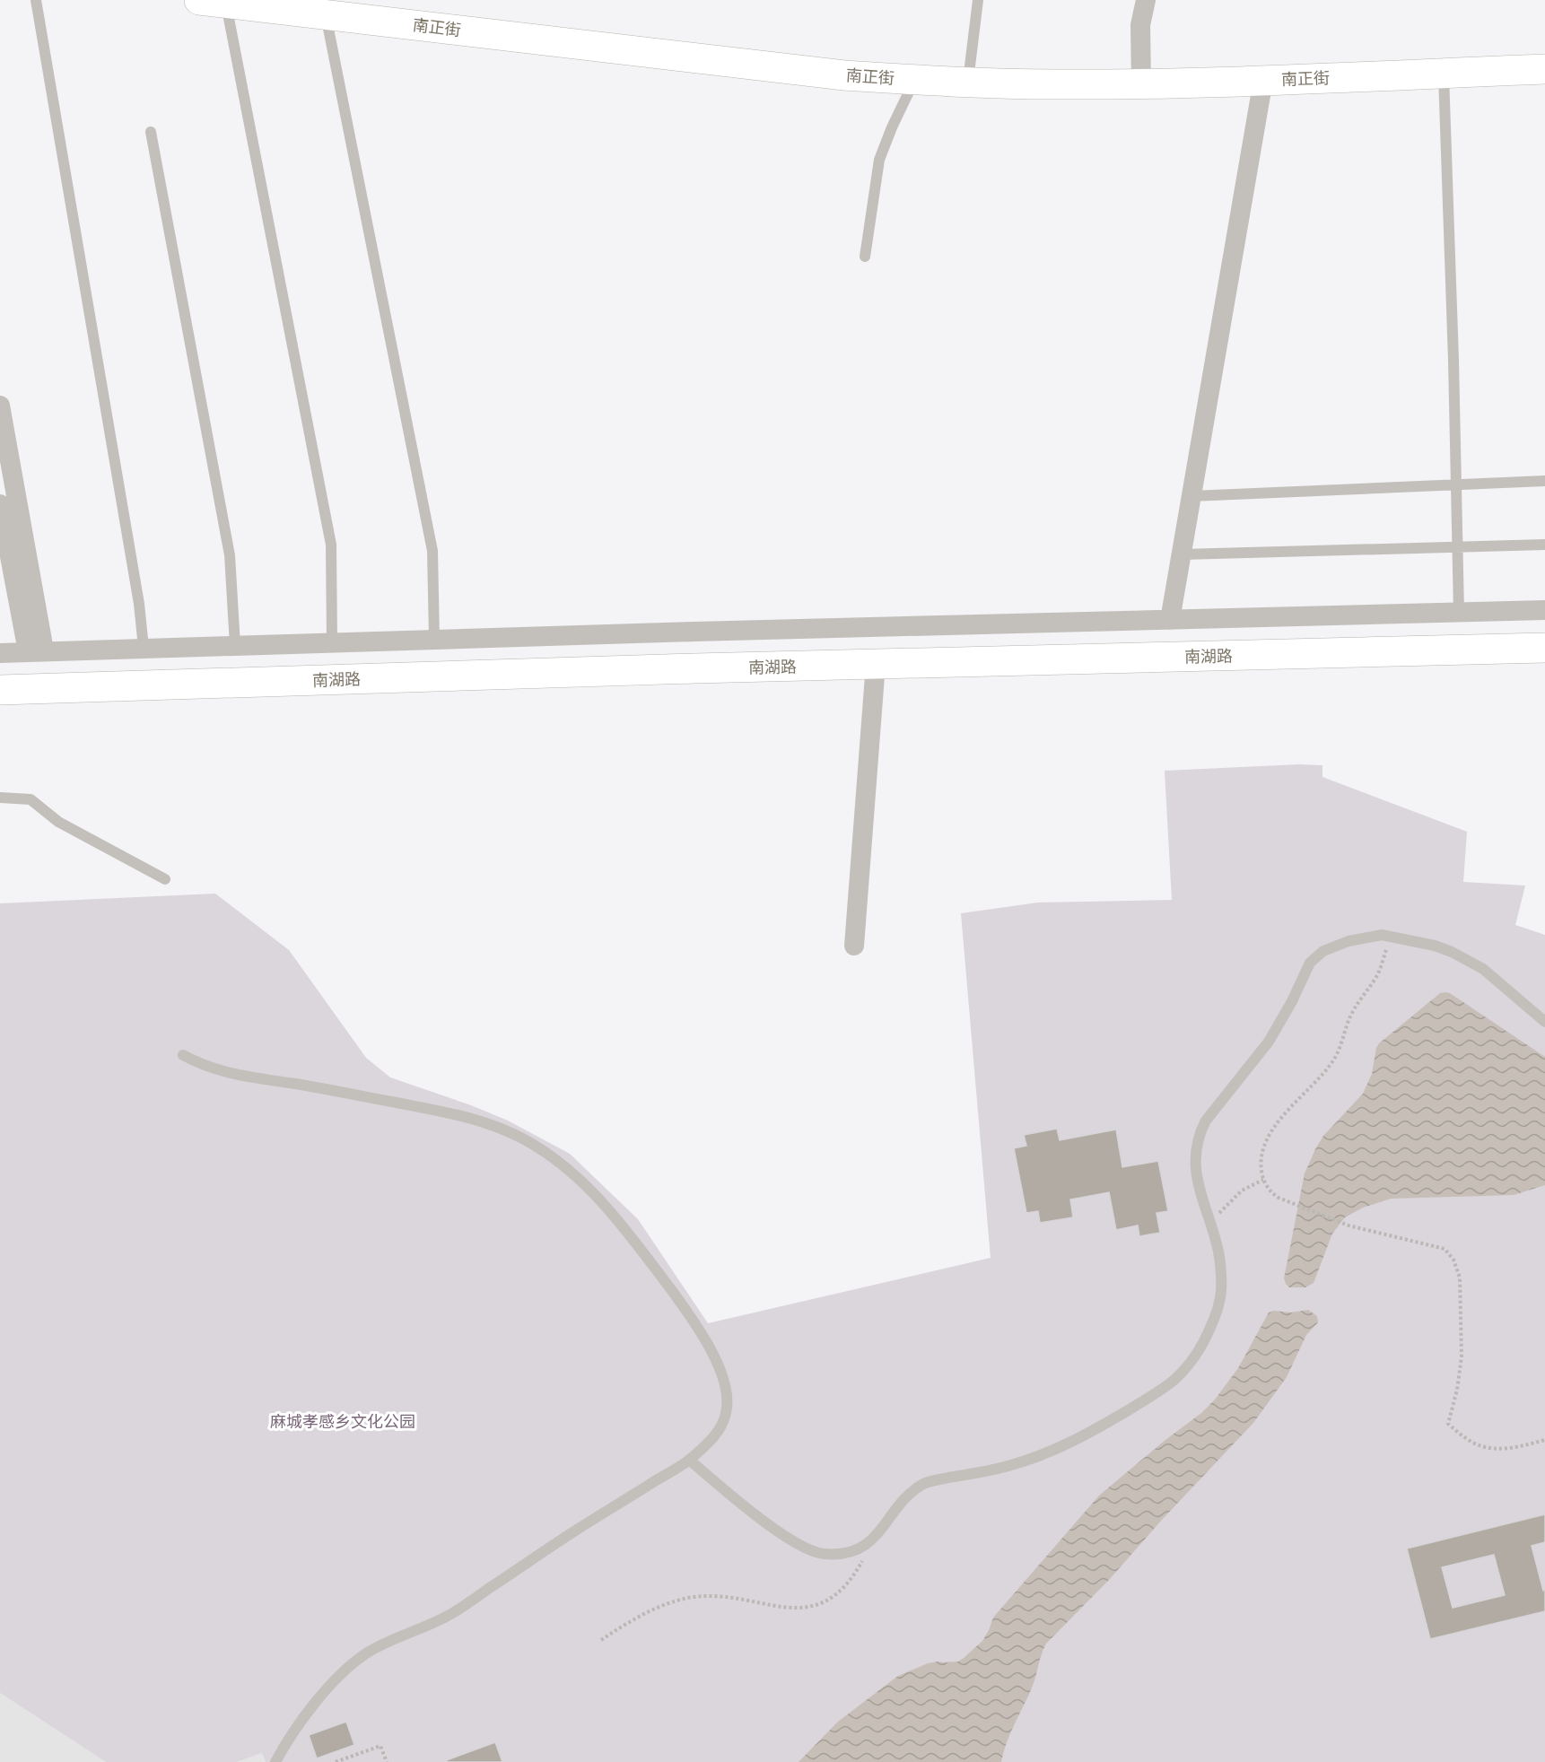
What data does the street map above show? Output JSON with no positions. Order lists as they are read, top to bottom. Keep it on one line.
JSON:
{"streets":{"main road":["南正街","南湖路"]},"parks":["麻城孝感乡文化公园"]}
